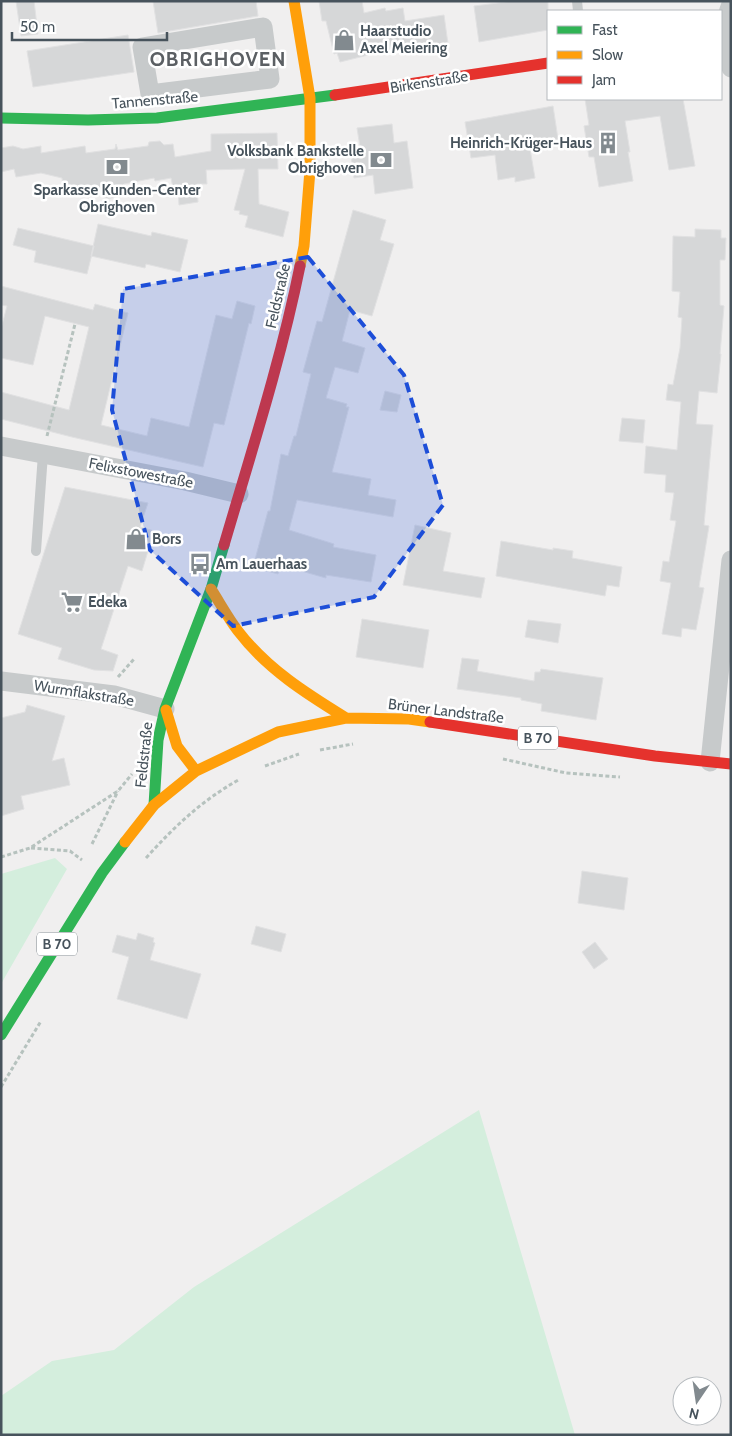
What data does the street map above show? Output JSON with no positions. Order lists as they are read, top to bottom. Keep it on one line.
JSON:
{"streets":{"street":["Birkenstraße","Tannenstraße","Feldstraße","Felixstowestraße","Wurmflakstraße","Brüner Landstraße","B 70"]},"crossings":[["Birkenstraße","Tannenstraße"],["Birkenstraße","Feldstraße"],["Tannenstraße","Feldstraße"],["Feldstraße","Felixstowestraße"],["Feldstraße","Wurmflakstraße"],["Feldstraße","Brüner Landstraße"]],"districts":["OBRIGHOVEN"],"places":{"shop":["Haarstudio Axel Meiering","Bors"],"building":["Heinrich-Krüger-Haus"],"bank":["Volksbank Bankstelle Obrighoven","Sparkasse Kunden-Center Obrighoven"],"bus stop":["Am Lauerhaas"],"supermarket":["Edeka"]},"legend":["Fast","Slow","Jam"],"scale_bar":"50 m","north":"bottom"}
